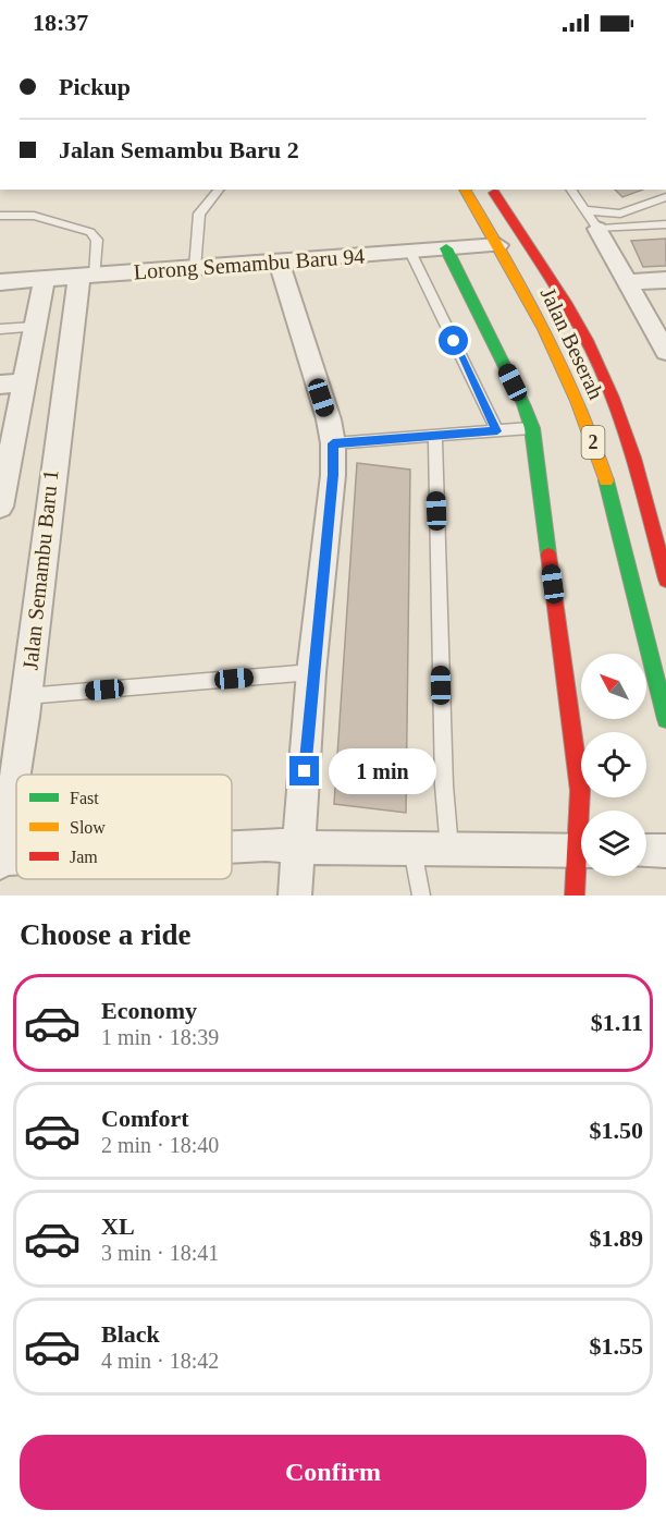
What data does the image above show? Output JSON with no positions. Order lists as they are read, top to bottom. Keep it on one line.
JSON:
{"streets":{"main road":["Jalan Beserah","2"],"street":["Lorong Semambu Baru 94","Jalan Semambu Baru 1"]},"crossings":[["Lorong Semambu Baru 94","Jalan Beserah"],["Lorong Semambu Baru 94","Jalan Semambu Baru 1"]],"legend":["Fast","Slow","Jam"],"north":"top left","page":{"status":"18:37","banner":["Pickup","Jalan Semambu Baru 2"],"bubble":"1 min","heading":"Choose a ride","list":[{"name":"Economy","note":"1 min · 18:39","value":"$1.11"},{"name":"Comfort","note":"2 min · 18:40","value":"$1.50"},{"name":"XL","note":"3 min · 18:41","value":"$1.89"},{"name":"Black","note":"4 min · 18:42","value":"$1.55"}],"buttons":"Confirm"}}
